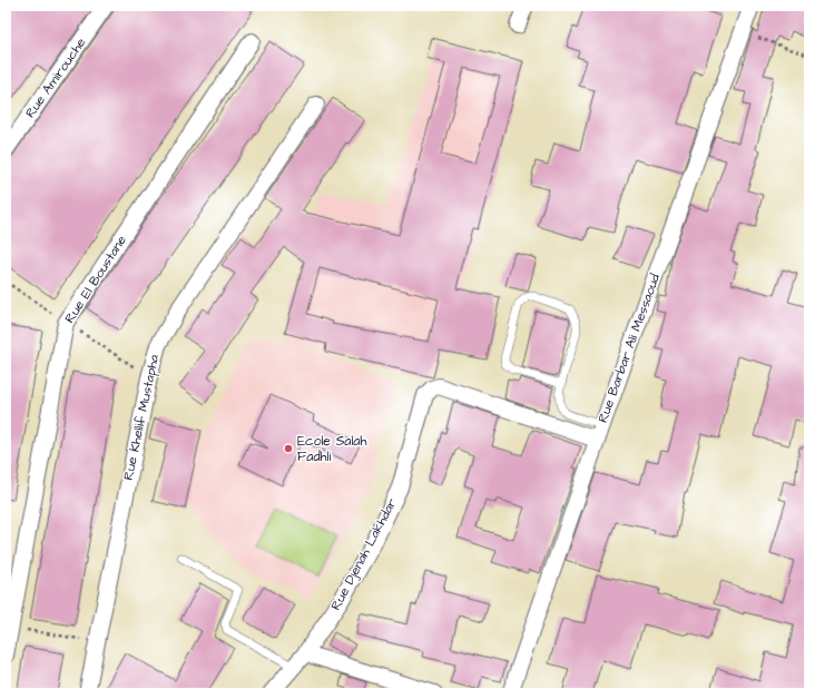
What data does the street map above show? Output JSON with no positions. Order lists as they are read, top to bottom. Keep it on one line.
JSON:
{"streets":{"street":["Rue Amirouche","Rue El Boustane","Rue Barbar Ali Messaoud","Rue Khellif Mustapha","Rue Djenah Lakhdar"]},"crossings":[["Rue Barbar Ali Messaoud","Rue Djenah Lakhdar"]],"places":["Ecole Salah Fadhli"]}
